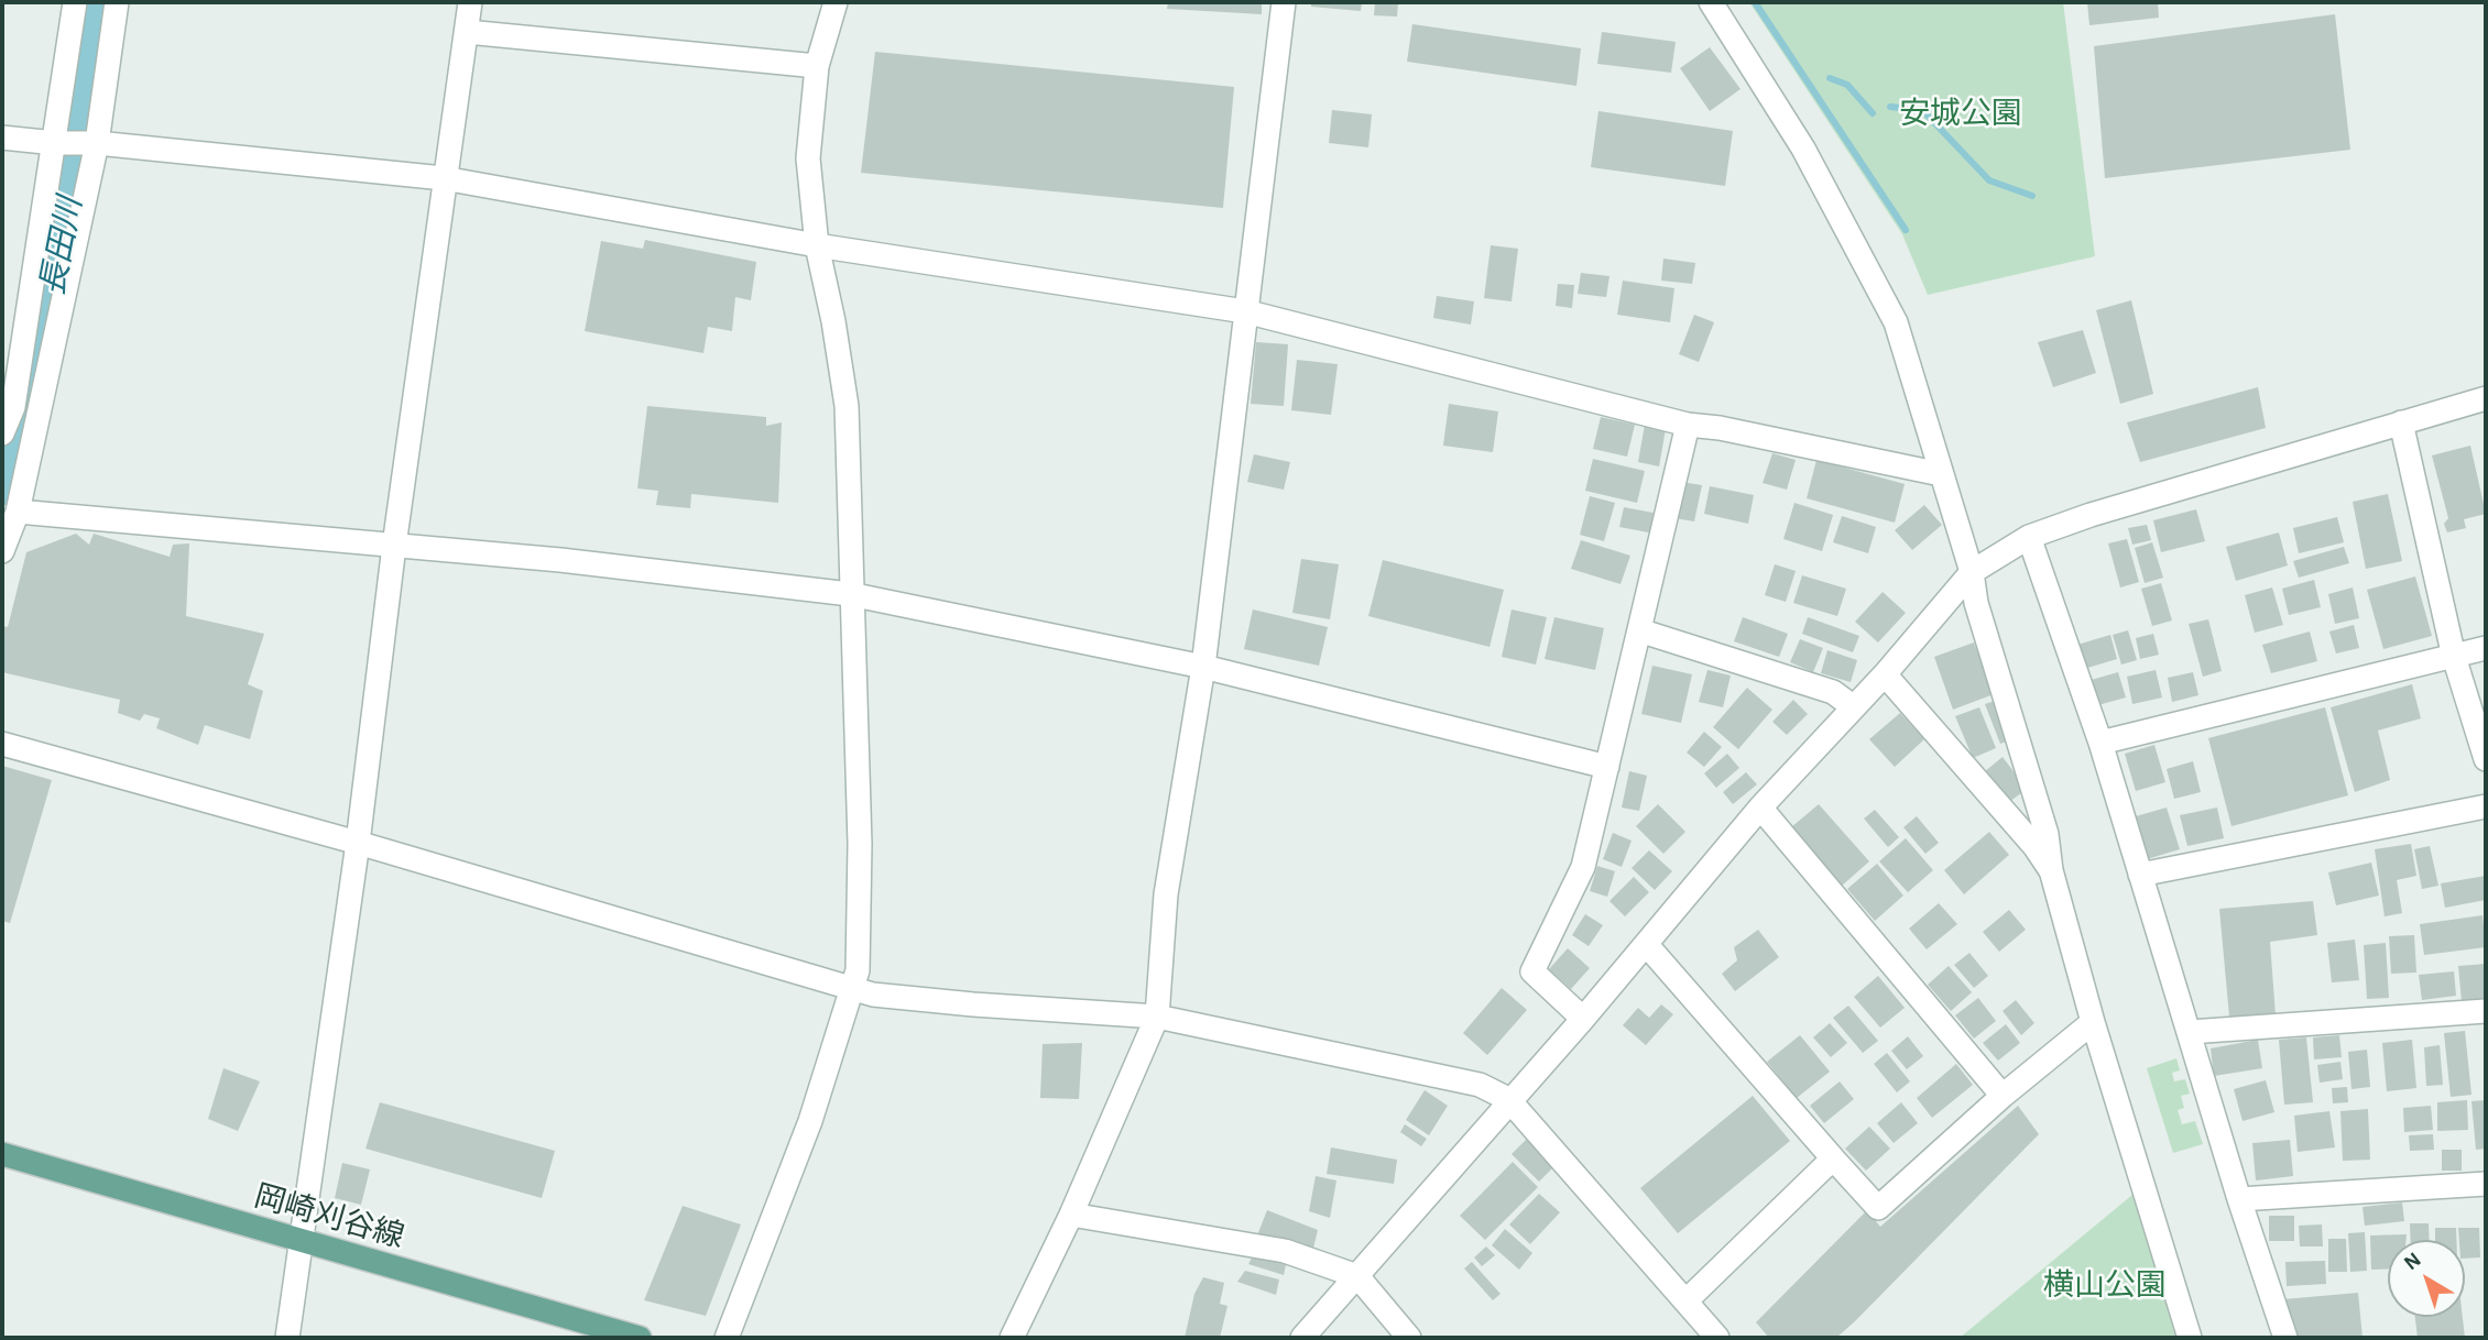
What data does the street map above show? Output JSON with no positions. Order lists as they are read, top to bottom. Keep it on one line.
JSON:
{"streets":{"main road":["岡崎刈谷線"]},"water":["長田川"],"parks":["安城公園","横山公園"],"north":"top left"}
